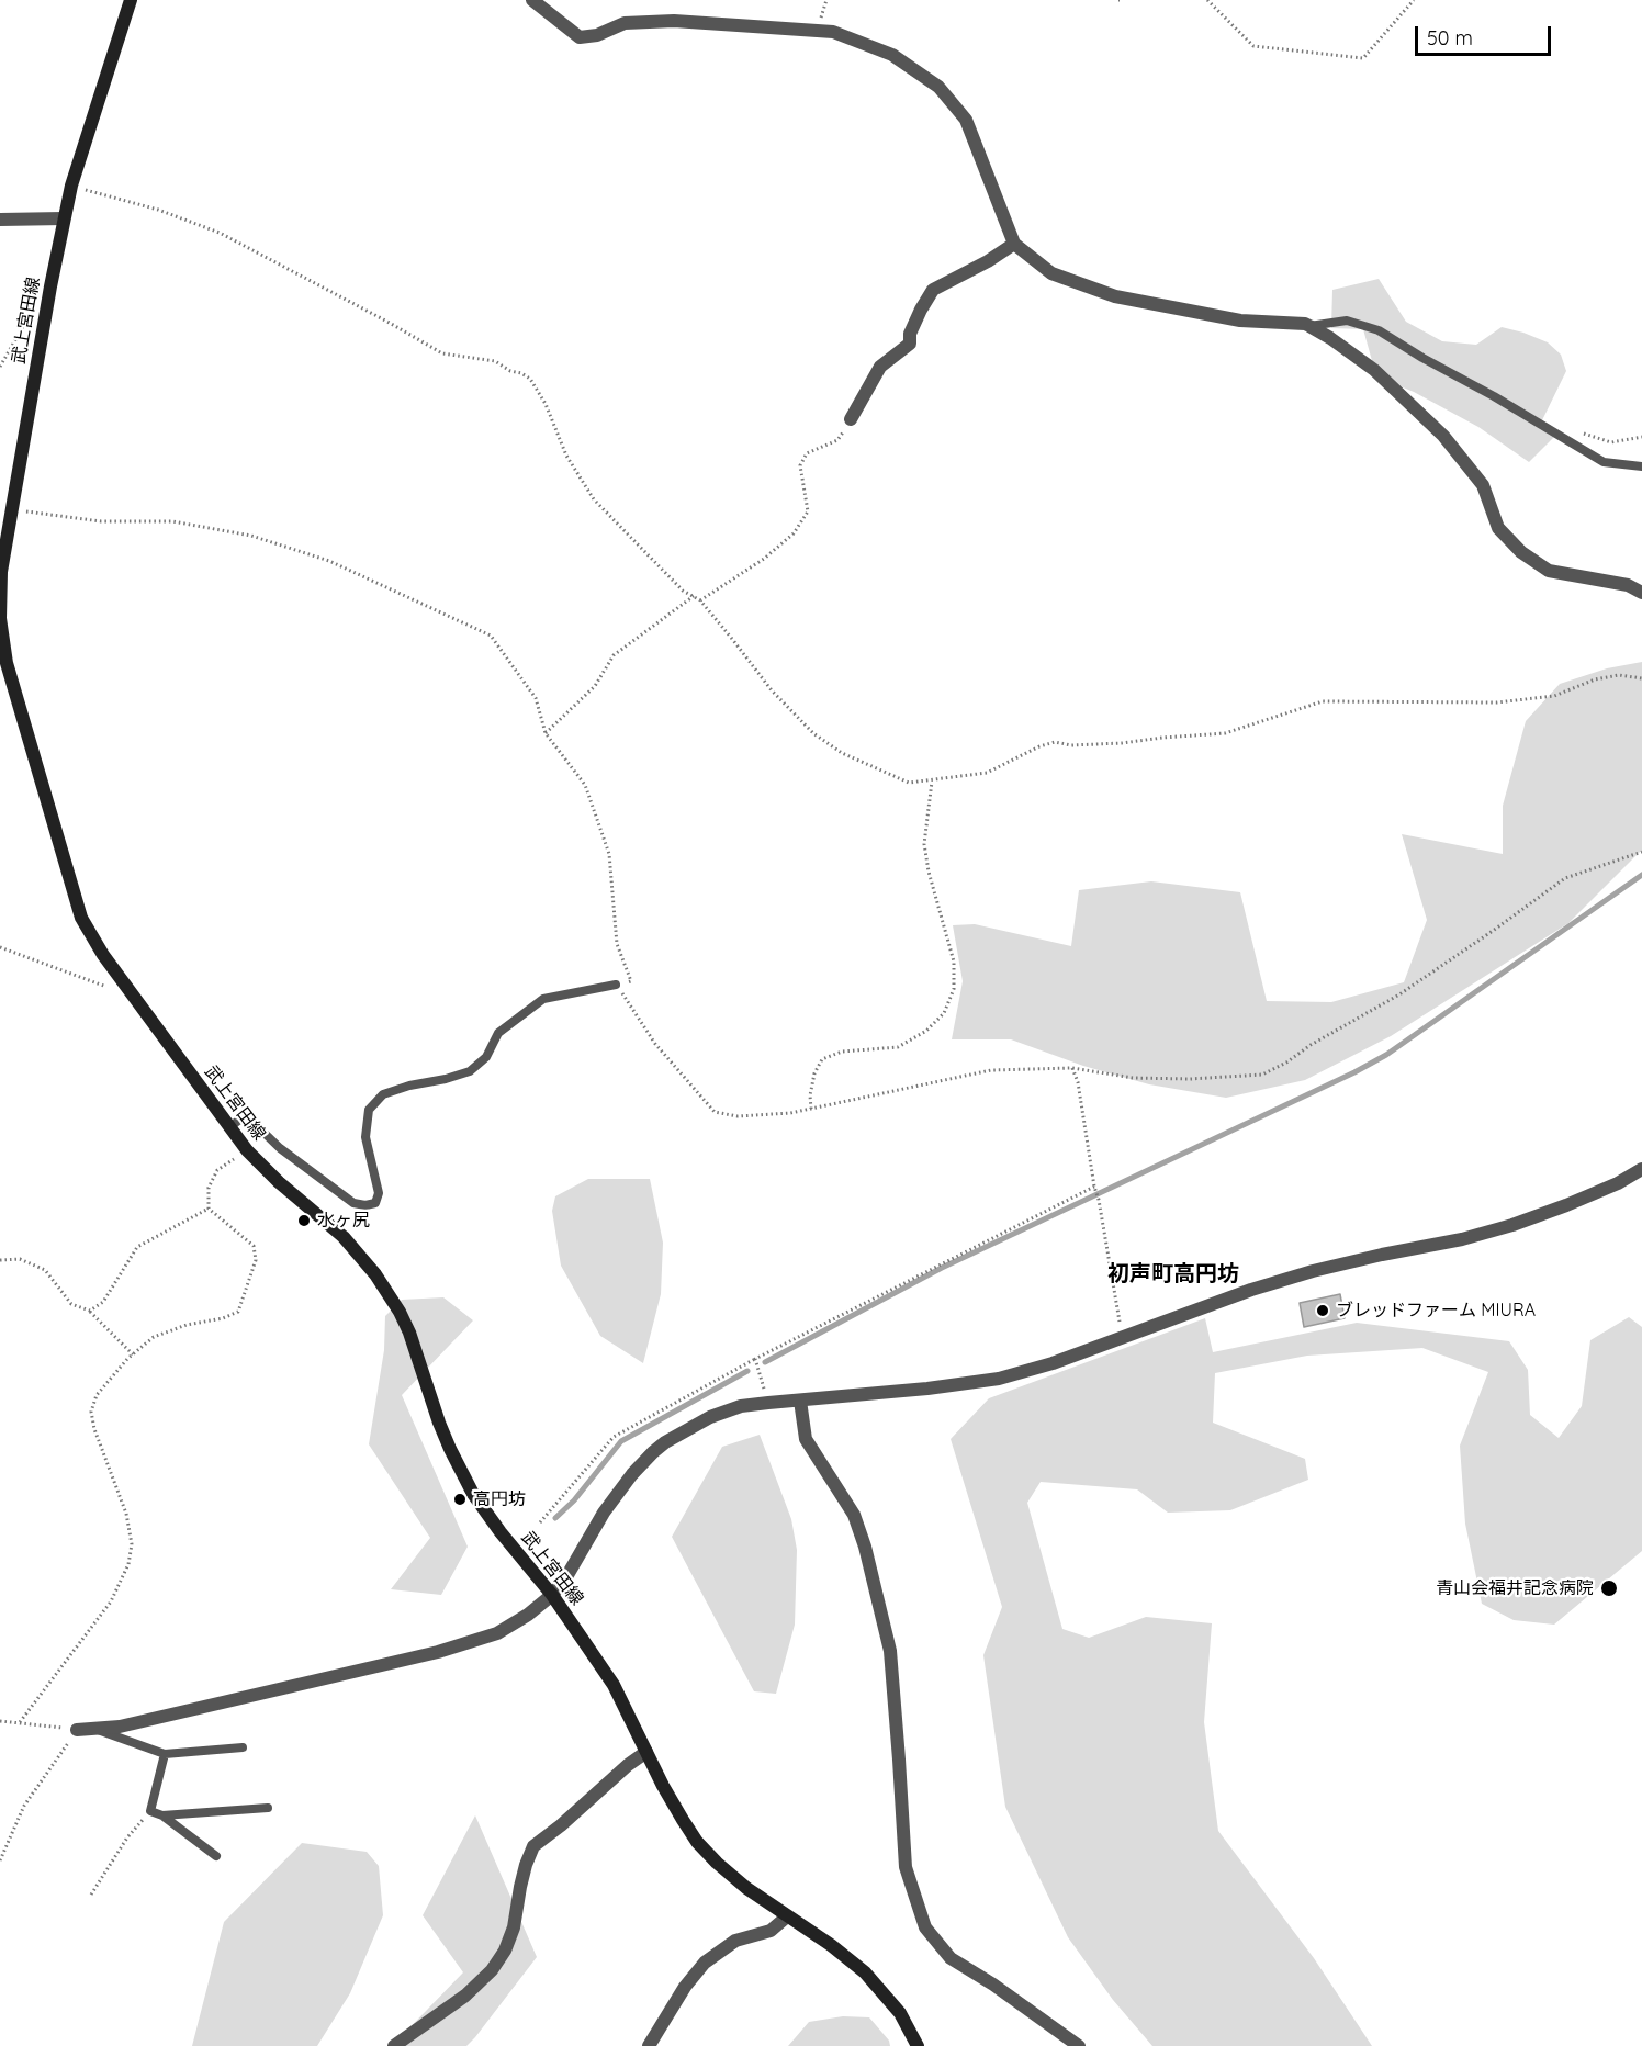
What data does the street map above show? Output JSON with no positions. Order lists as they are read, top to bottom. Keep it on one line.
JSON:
{"streets":{"main road":["武上宮田線"]},"districts":["初声町高円坊"],"places":["水ヶ尻","ブレッドファーム MIURA","高円坊","青山会福井記念病院"],"scale_bar":"50 m"}
